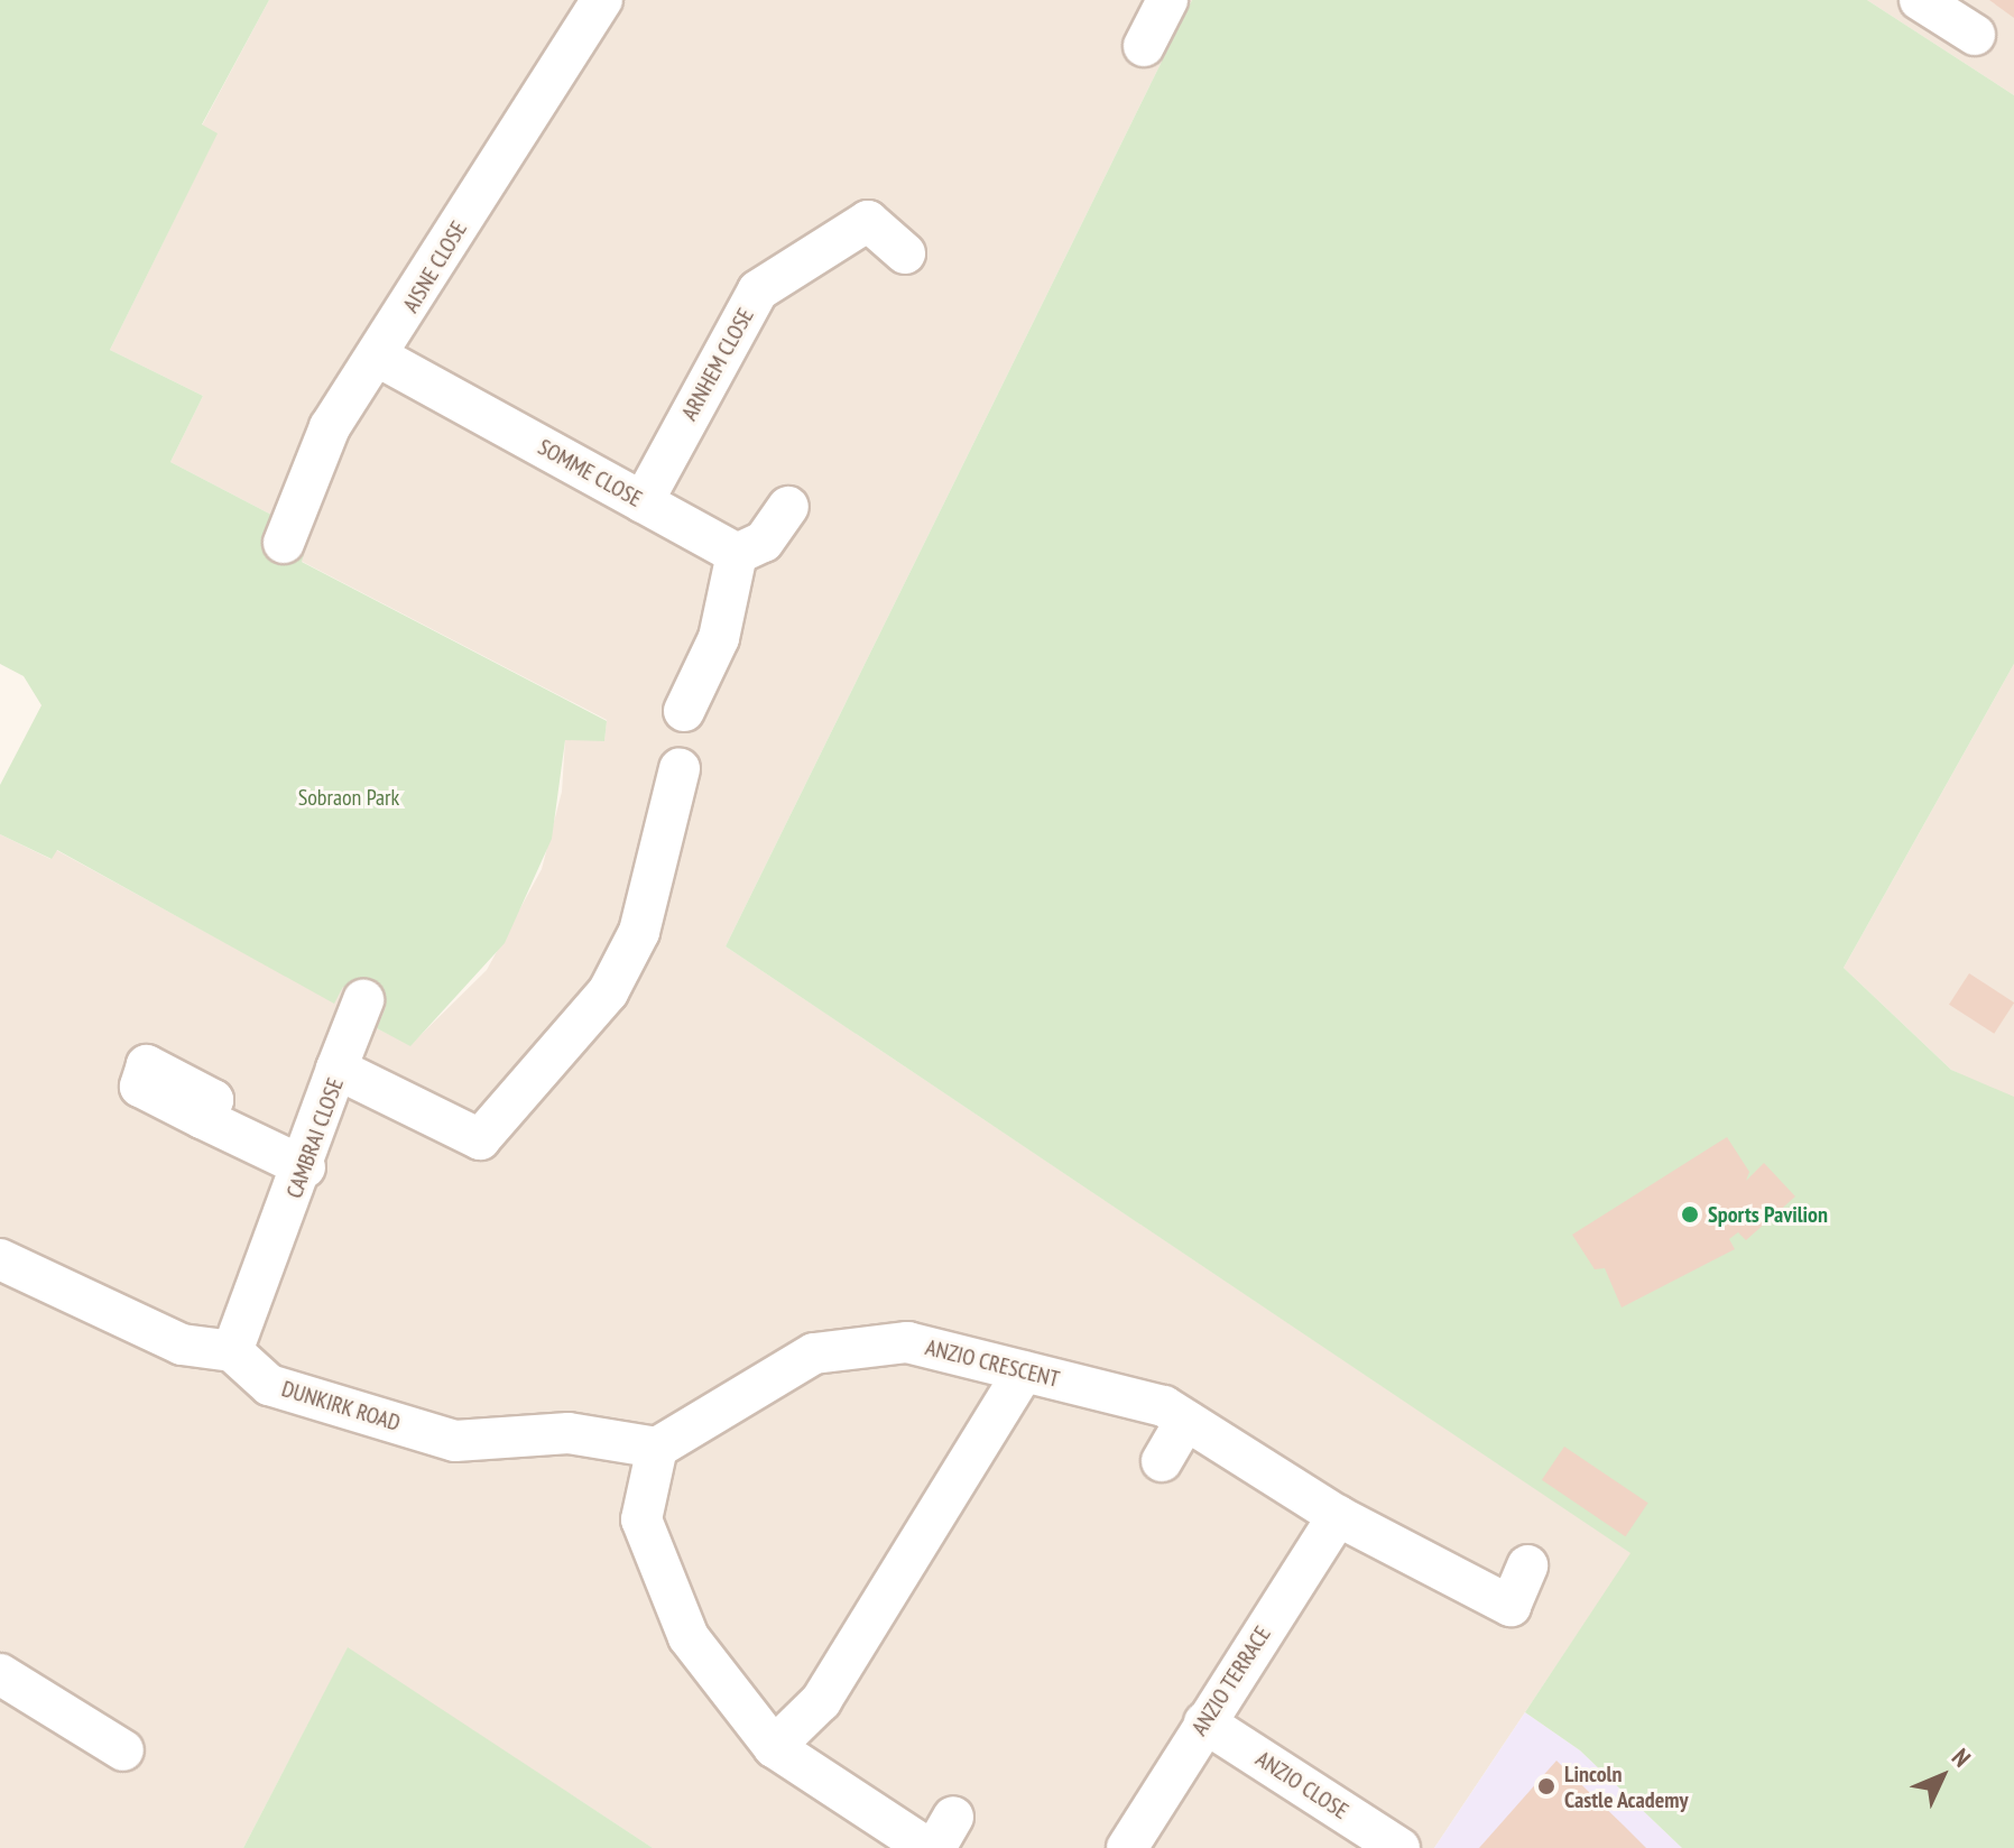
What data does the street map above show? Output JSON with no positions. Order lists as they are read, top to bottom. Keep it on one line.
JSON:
{"streets":{"street":["AISNE CLOSE","ARNHEM CLOSE","SOMME CLOSE","CAMBRAI CLOSE","ANZIO CRESCENT","DUNKIRK ROAD","ANZIO TERRACE","ANZIO CLOSE"]},"crossings":[["AISNE CLOSE","SOMME CLOSE"],["ARNHEM CLOSE","SOMME CLOSE"],["CAMBRAI CLOSE","DUNKIRK ROAD"],["ANZIO CRESCENT","DUNKIRK ROAD"],["ANZIO CRESCENT","ANZIO TERRACE"],["ANZIO TERRACE","ANZIO CLOSE"]],"parks":["Sobraon Park"],"places":["Sports Pavilion","Lincoln Castle Academy"],"north":"top right"}
